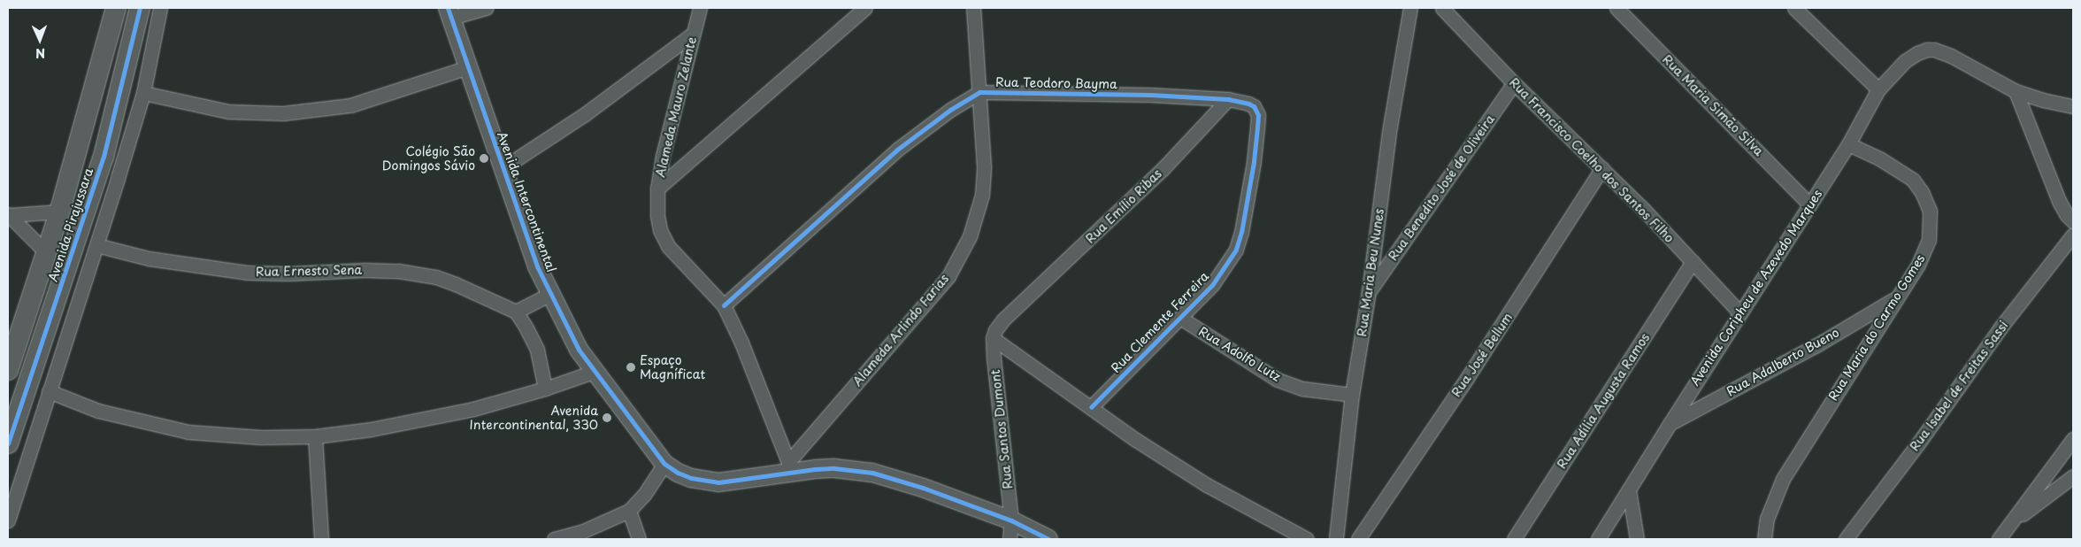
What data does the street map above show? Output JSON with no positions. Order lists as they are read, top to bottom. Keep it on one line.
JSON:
{"streets":{"main road":["Avenida Pirajussara"],"street":["Rua Teodoro Bayma","Rua Maria Simão Silva","Alameda Mauro Zelante","Rua Francisco Coelho dos Santos Filho","Rua Benedito José de Oliveira","Avenida Intercontinental","Rua Emílio Ribas","Rua Ernesto Sena","Rua Maria Beu Nunes","Avenida Coripheu de Azevedo Marques","Rua Clemente Ferreira","Rua Maria do Carmo Gomes","Alameda Arlindo Farias","Rua Adolfo Lutz","Rua José Bellum","Rua Adalberto Bueno","Rua Isabel de Freitas Sassi","Rua Adília Augusta Ramos","Rua Santos Dumont"]},"crossings":[["Rua Teodoro Bayma","Alameda Mauro Zelante"],["Rua Teodoro Bayma","Rua Emílio Ribas"],["Rua Teodoro Bayma","Rua Clemente Ferreira"],["Rua Teodoro Bayma","Alameda Arlindo Farias"],["Rua Maria Simão Silva","Avenida Coripheu de Azevedo Marques"],["Alameda Mauro Zelante","Avenida Intercontinental"],["Alameda Mauro Zelante","Alameda Arlindo Farias"],["Rua Francisco Coelho dos Santos Filho","Rua Benedito José de Oliveira"],["Rua Francisco Coelho dos Santos Filho","Avenida Coripheu de Azevedo Marques"],["Rua Francisco Coelho dos Santos Filho","Rua José Bellum"],["Rua Francisco Coelho dos Santos Filho","Rua Adília Augusta Ramos"],["Rua Benedito José de Oliveira","Rua Maria Beu Nunes"],["Avenida Intercontinental","Alameda Arlindo Farias"],["Avenida Intercontinental","Rua Santos Dumont"],["Rua Emílio Ribas","Rua Clemente Ferreira"],["Rua Emílio Ribas","Rua Santos Dumont"],["Rua Maria Beu Nunes","Rua Adolfo Lutz"],["Avenida Coripheu de Azevedo Marques","Rua Maria do Carmo Gomes"],["Avenida Coripheu de Azevedo Marques","Rua Adalberto Bueno"],["Rua Clemente Ferreira","Rua Adolfo Lutz"],["Rua Maria do Carmo Gomes","Rua Adalberto Bueno"]],"places":["Colégio São Domingos Sávio","Espaço Magníficat","Avenida Intercontinental, 330"],"north":"bottom"}
